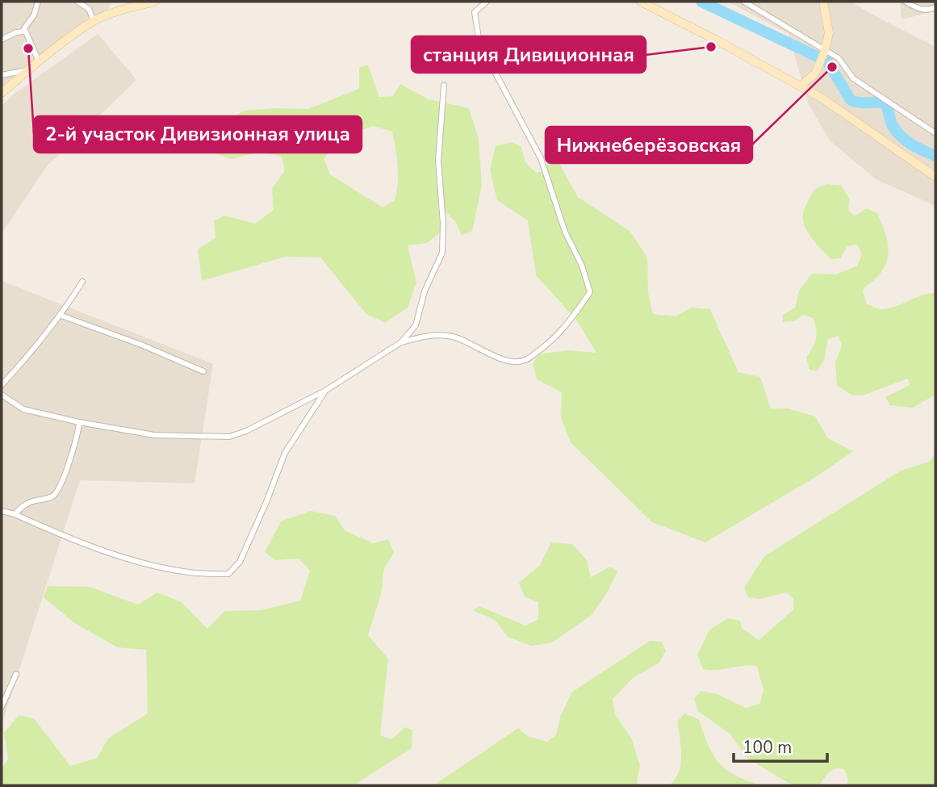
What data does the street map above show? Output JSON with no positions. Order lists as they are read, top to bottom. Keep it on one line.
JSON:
{"places":["станция Дивиционная","2-й участок Дивизионная улица","Нижнеберёзовская"],"scale_bar":"100 m"}
